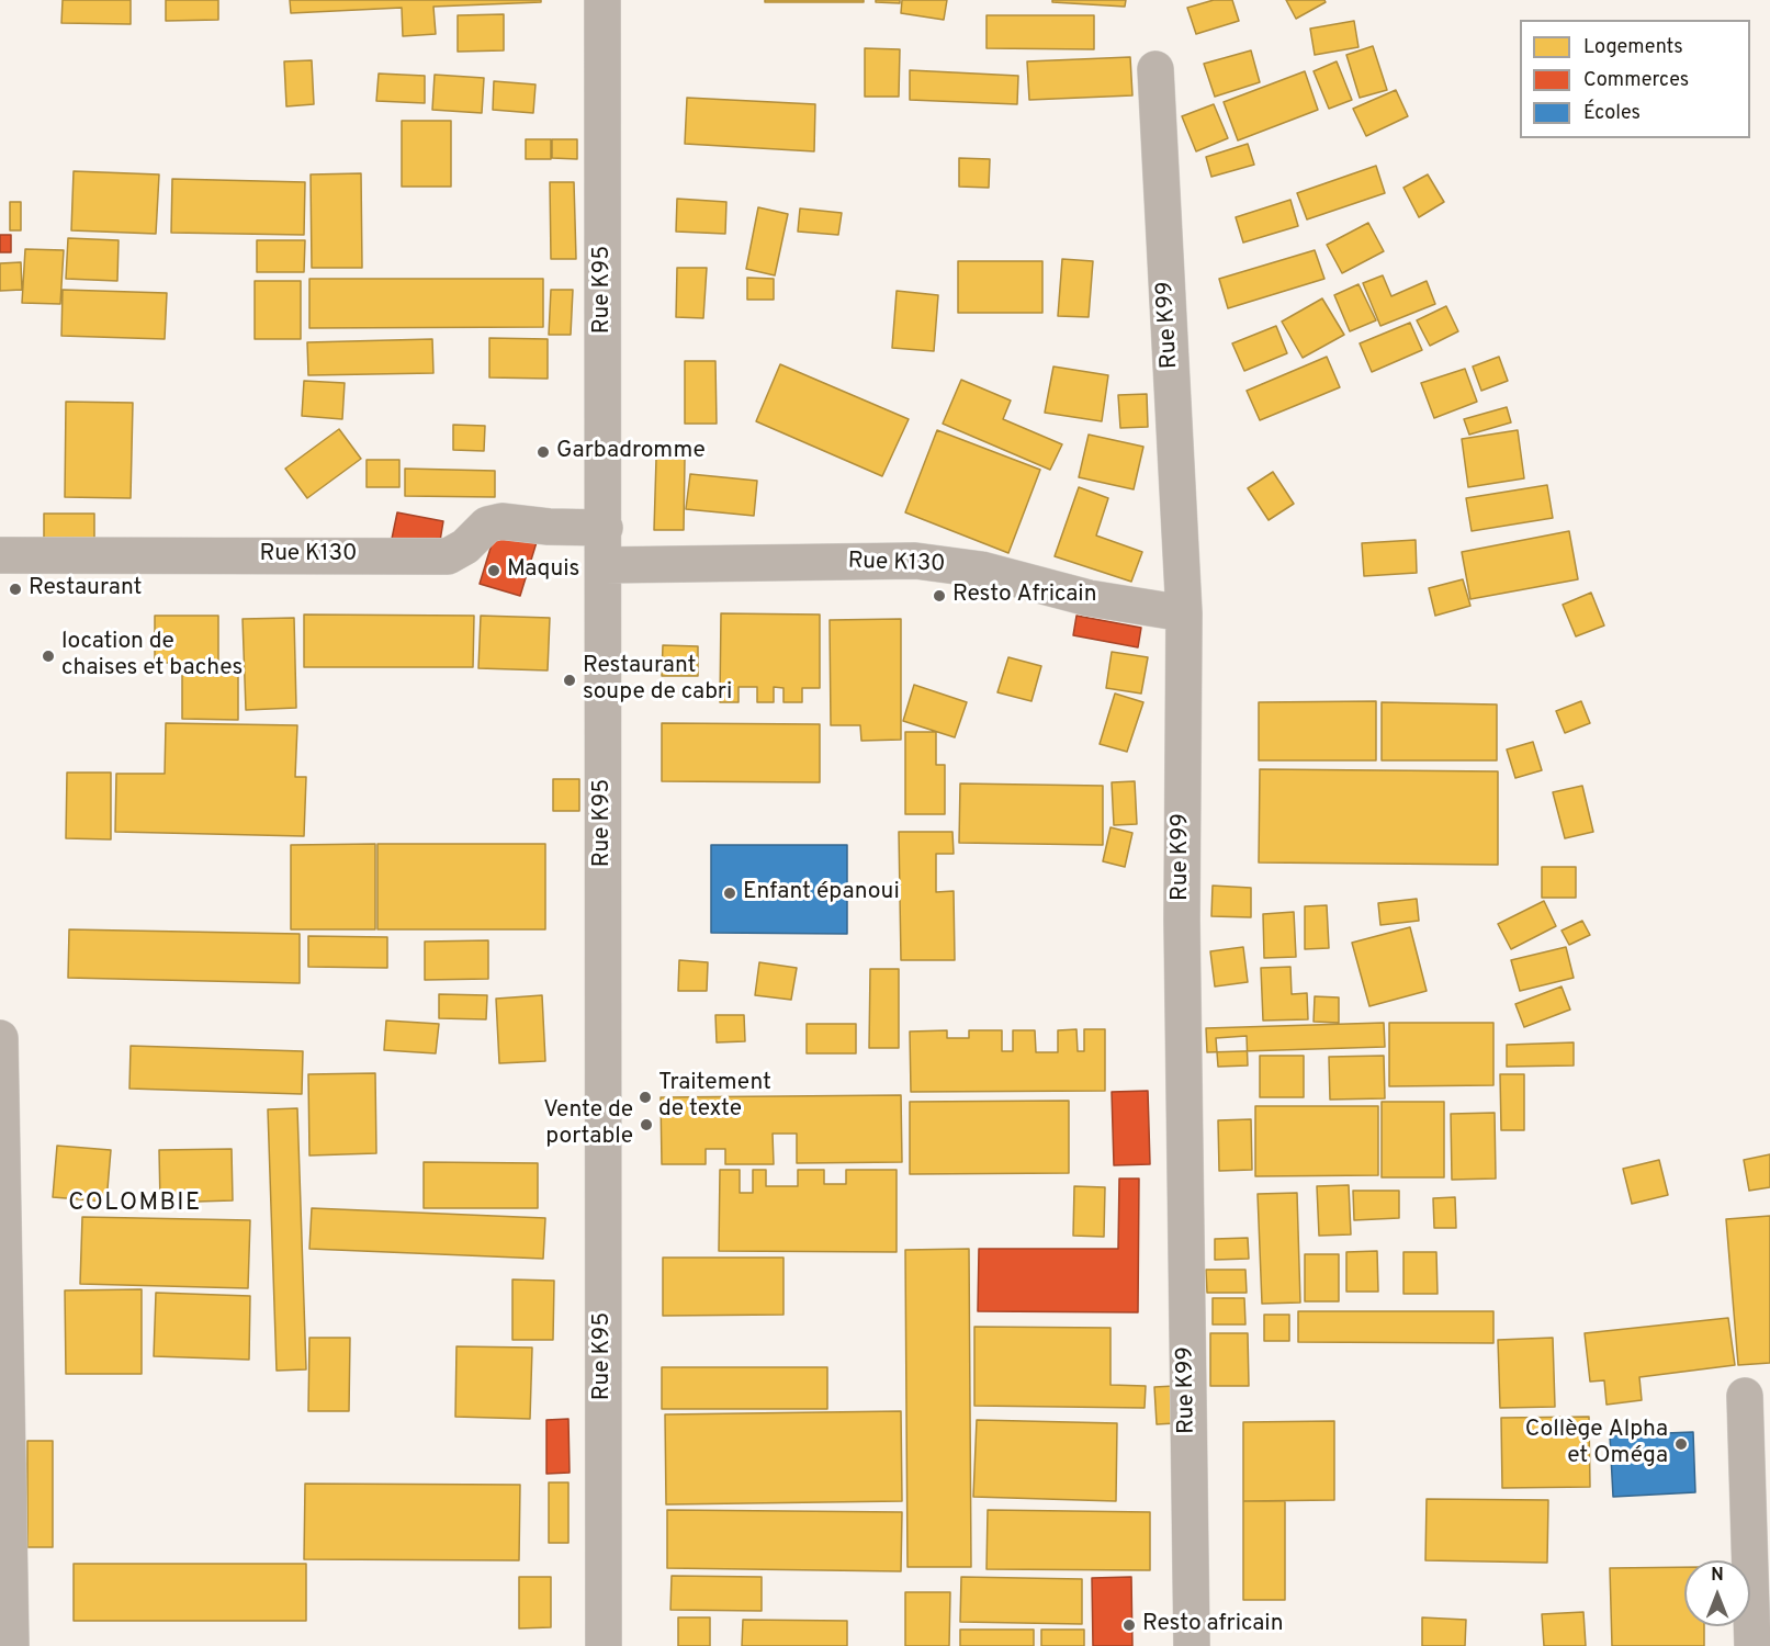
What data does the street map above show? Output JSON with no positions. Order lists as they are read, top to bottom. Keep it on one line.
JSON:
{"streets":{"street":["Rue K95","Rue K99","Rue K130"]},"crossings":[["Rue K95","Rue K130"],["Rue K99","Rue K130"]],"districts":["COLOMBIE"],"places":["Garbadromme","Maquis","Restaurant","Resto Africain","location de chaises et baches","Restaurant soupe de cabri","Enfant épanoui","Traitement de texte","Vente de portable","Collège Alpha et Oméga","Resto africain"],"legend":["Logements","Commerces","Écoles"],"north":"top"}
